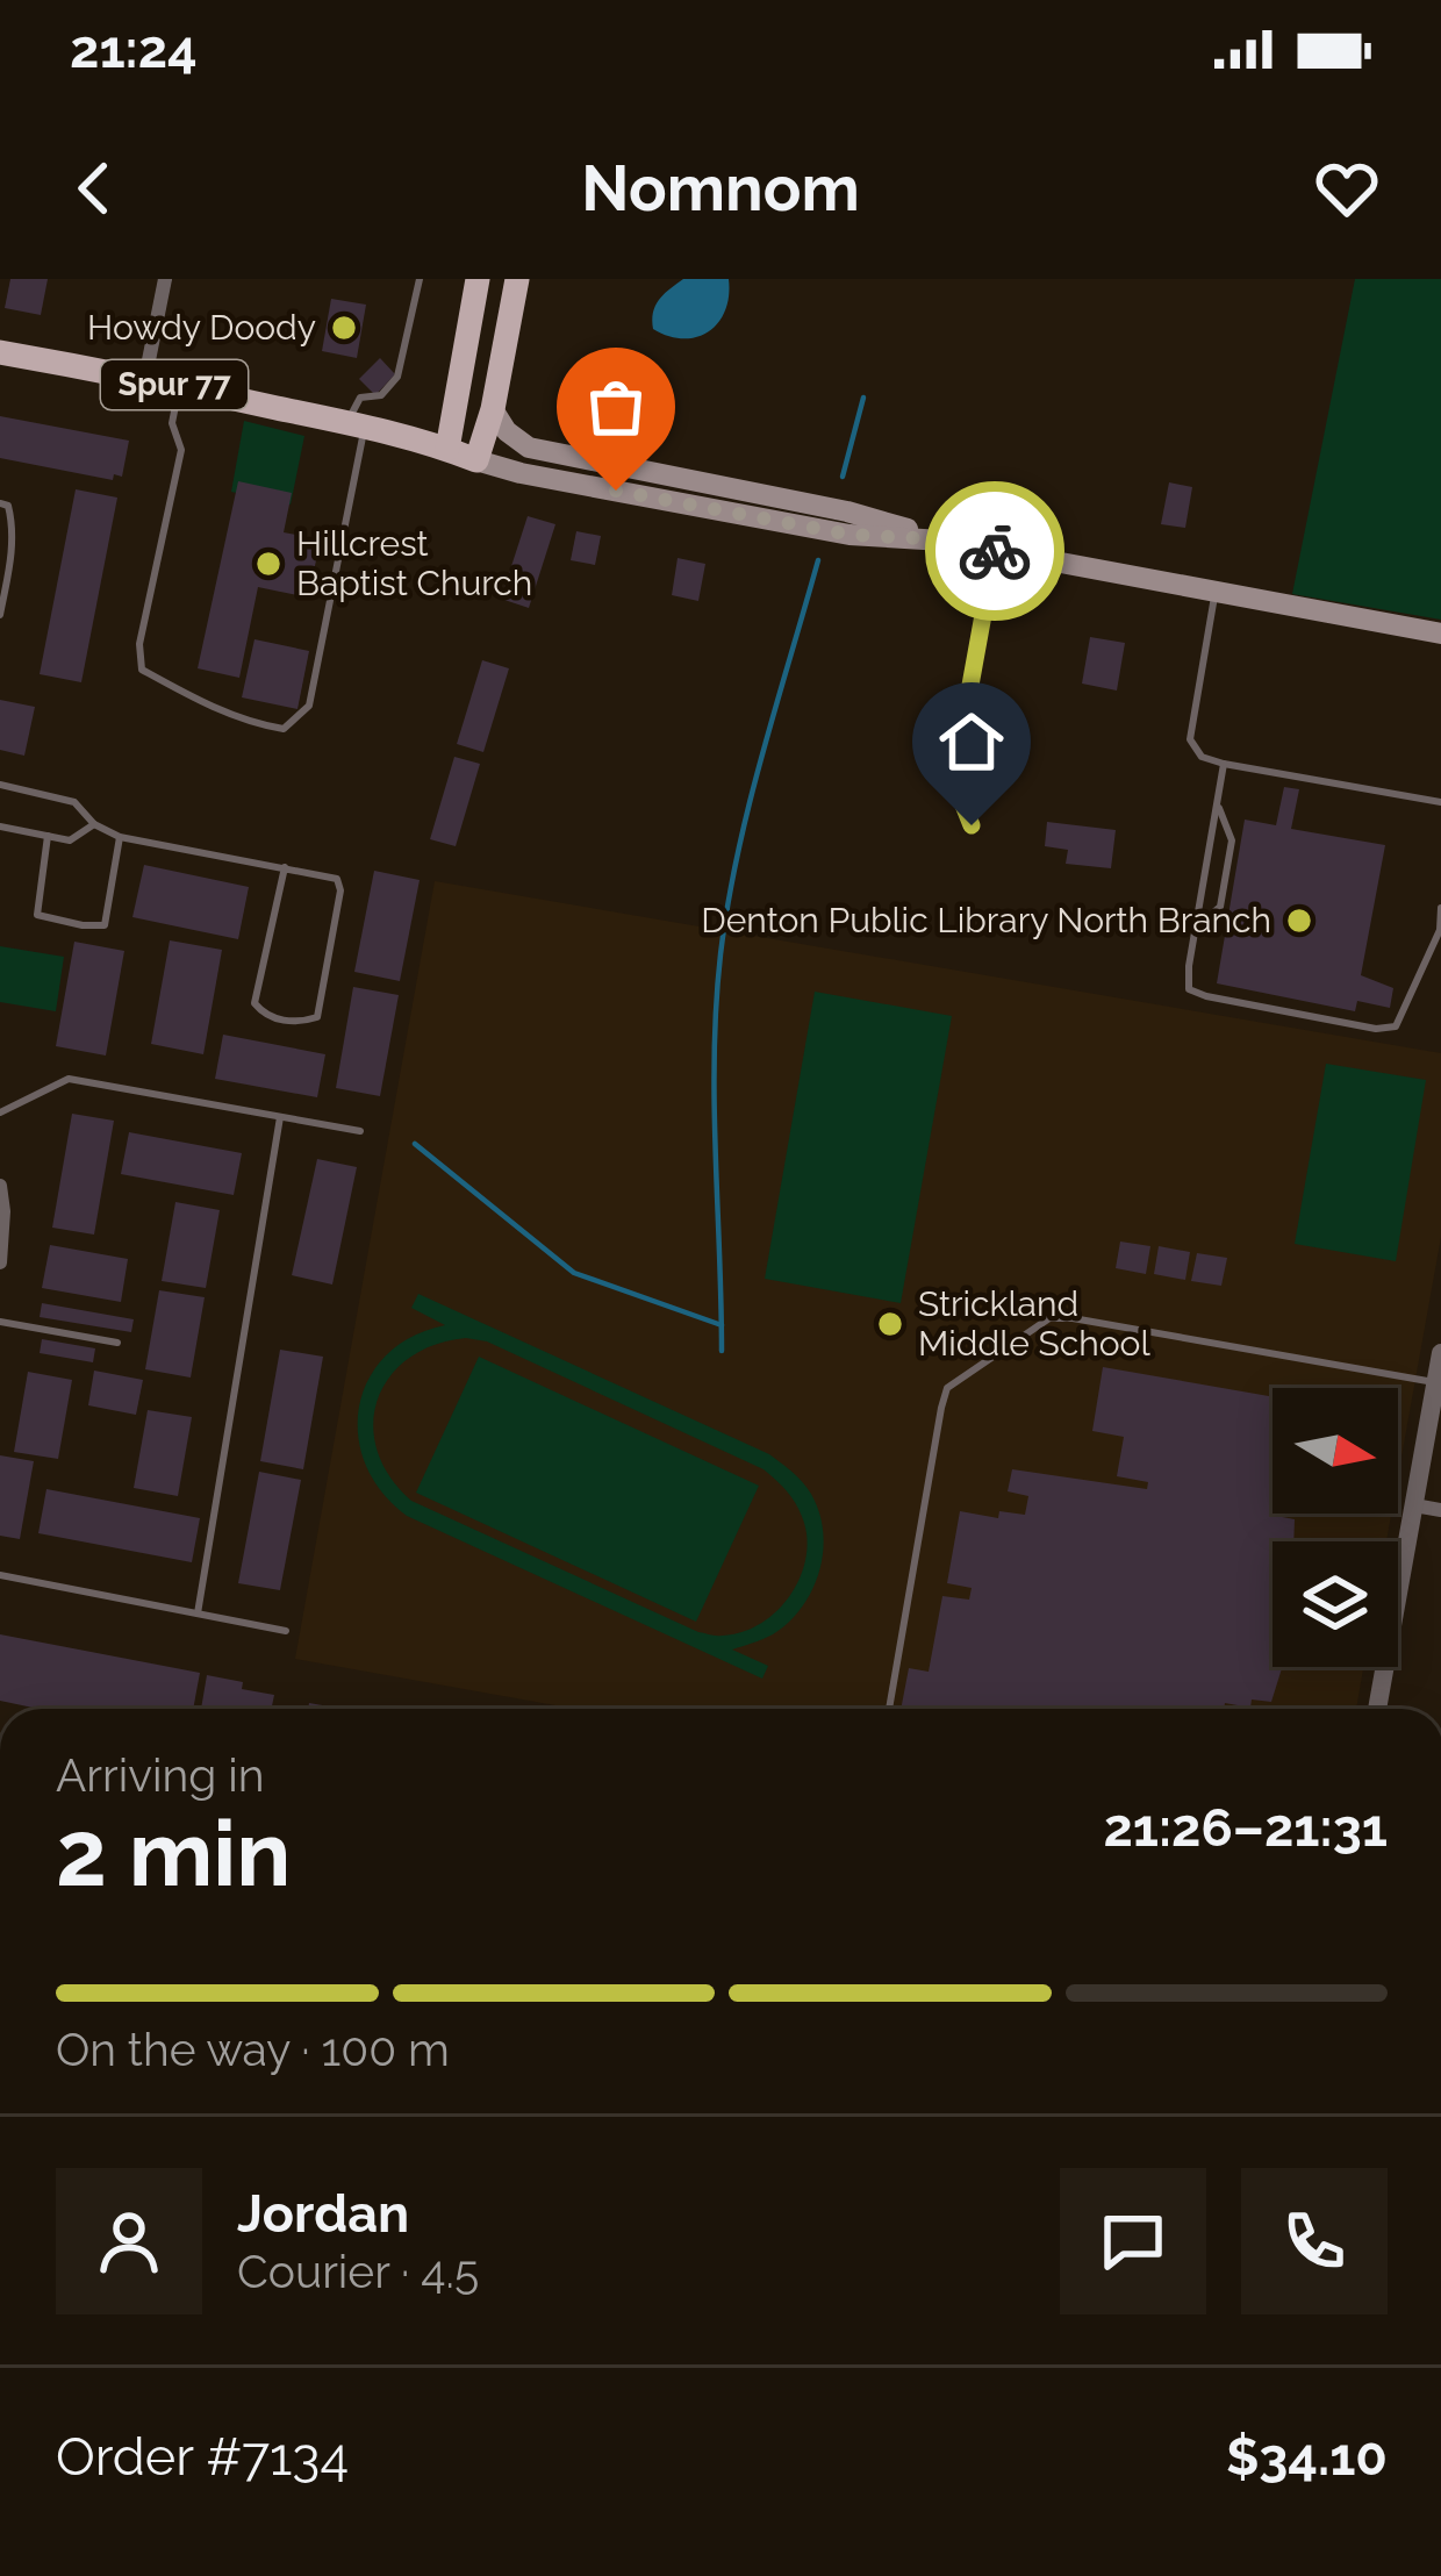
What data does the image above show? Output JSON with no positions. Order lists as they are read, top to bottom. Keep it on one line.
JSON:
{"streets":{"main road":["Spur 77"]},"places":["Howdy Doody","Hillcrest Baptist Church","Denton Public Library North Branch","Strickland Middle School"],"north":"right","page":{"status":"21:24","header":"Nomnom","heading":["2 min","Arriving in","21:26–21:31"],"panel":["Jordan","Courier · 4.5","Order #7134","$34.10"],"bar":"On the way · 100 m"}}
